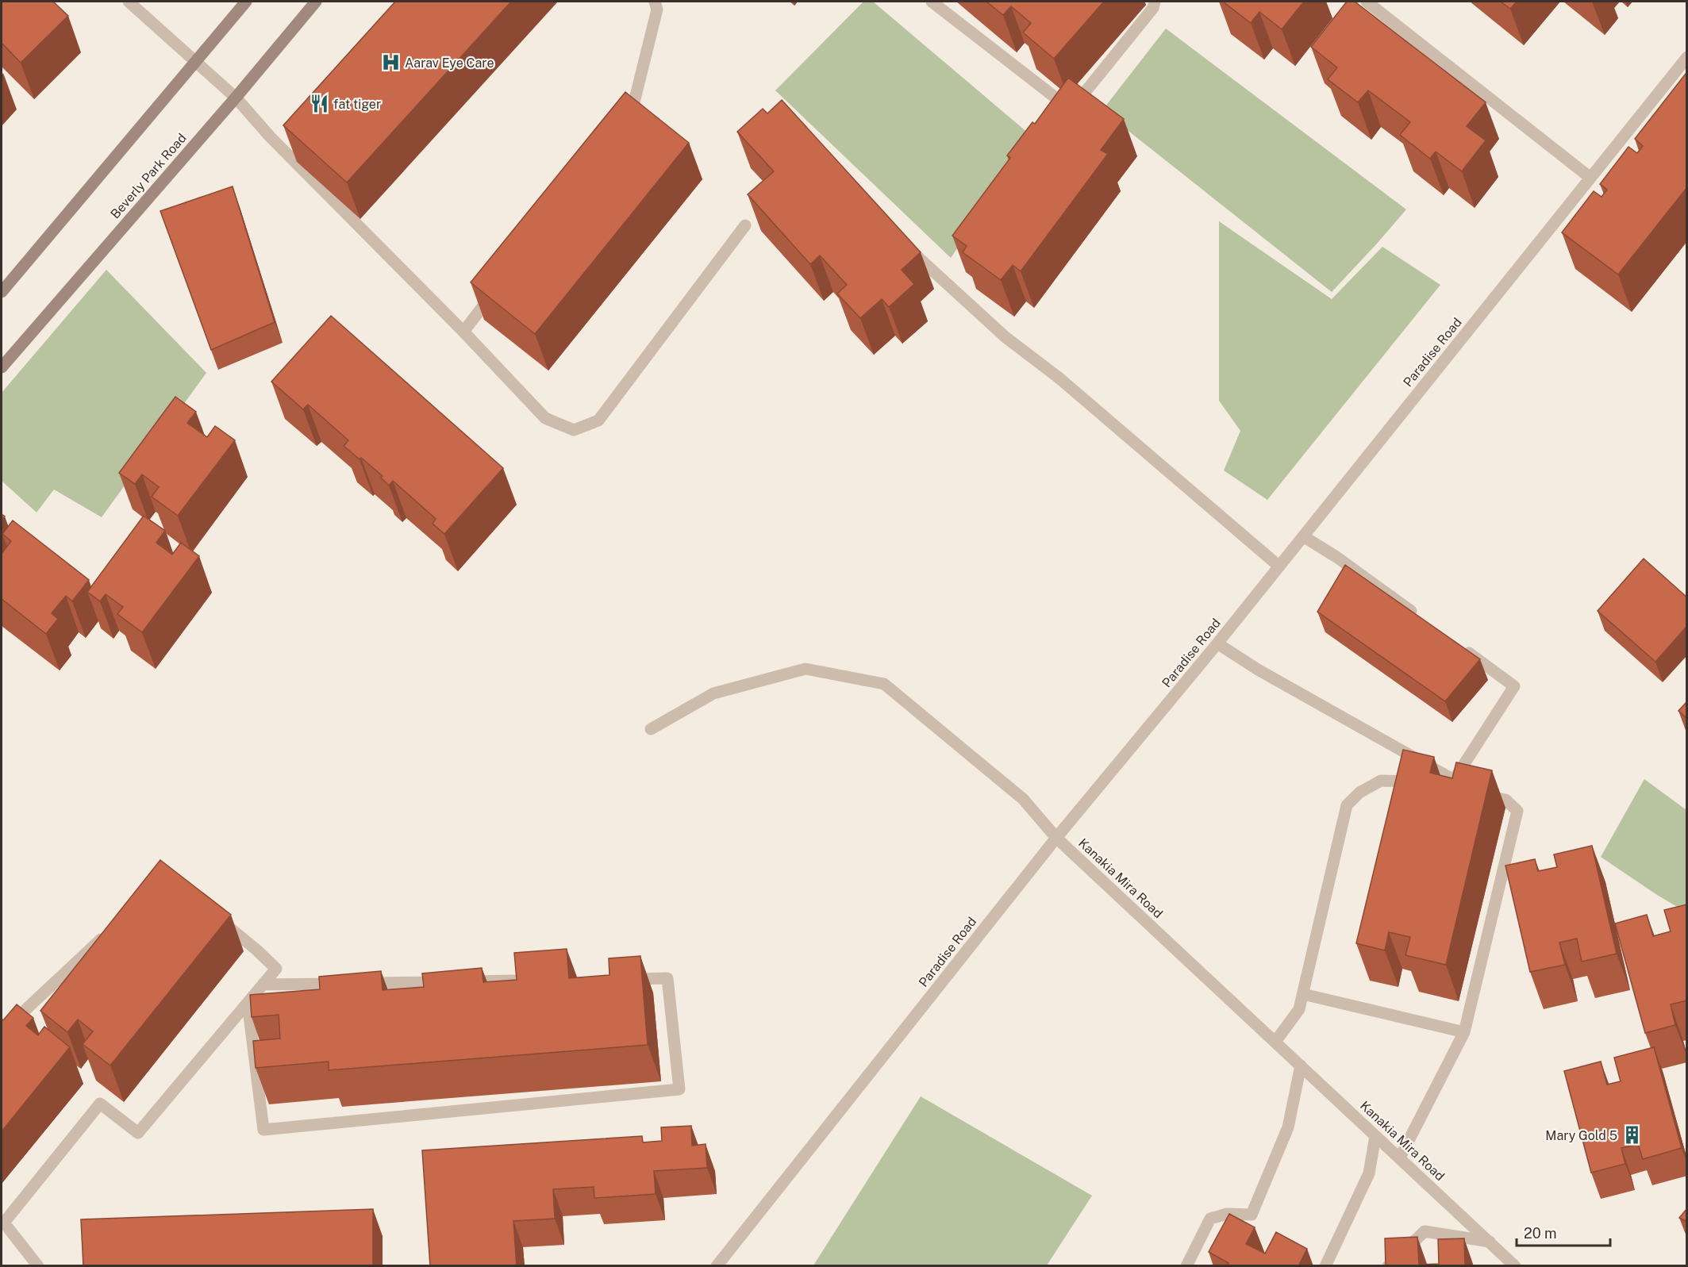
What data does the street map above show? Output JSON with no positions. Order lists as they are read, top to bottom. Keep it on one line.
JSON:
{"streets":{"main road":["Beverly Park Road"],"street":["Paradise Road","Kanakia Mira Road"]},"crossings":[["Paradise Road","Kanakia Mira Road"]],"places":{"hospital":["Aarav Eye Care"],"restaurant":["fat tiger"],"building":["Mary Gold 5"]},"scale_bar":"20 m"}
